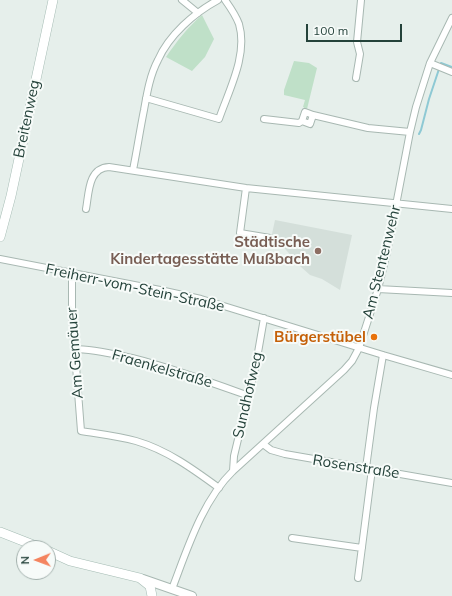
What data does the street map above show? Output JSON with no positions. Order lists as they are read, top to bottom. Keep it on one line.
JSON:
{"streets":{"main road":["Breitenweg"],"street":["Am Stentenwehr","Freiherr-vom-Stein-Straße","Am Gemäuer","Fraenkelstraße","Sundhofweg","Rosenstraße"]},"crossings":[["Am Stentenwehr","Freiherr-vom-Stein-Straße"],["Am Stentenwehr","Am Gemäuer"],["Am Stentenwehr","Sundhofweg"],["Am Stentenwehr","Rosenstraße"],["Freiherr-vom-Stein-Straße","Am Gemäuer"],["Freiherr-vom-Stein-Straße","Sundhofweg"],["Am Gemäuer","Fraenkelstraße"],["Fraenkelstraße","Sundhofweg"]],"places":["Städtische Kindertagesstätte Mußbach","Bürgerstübel"],"scale_bar":"100 m","north":"left"}
